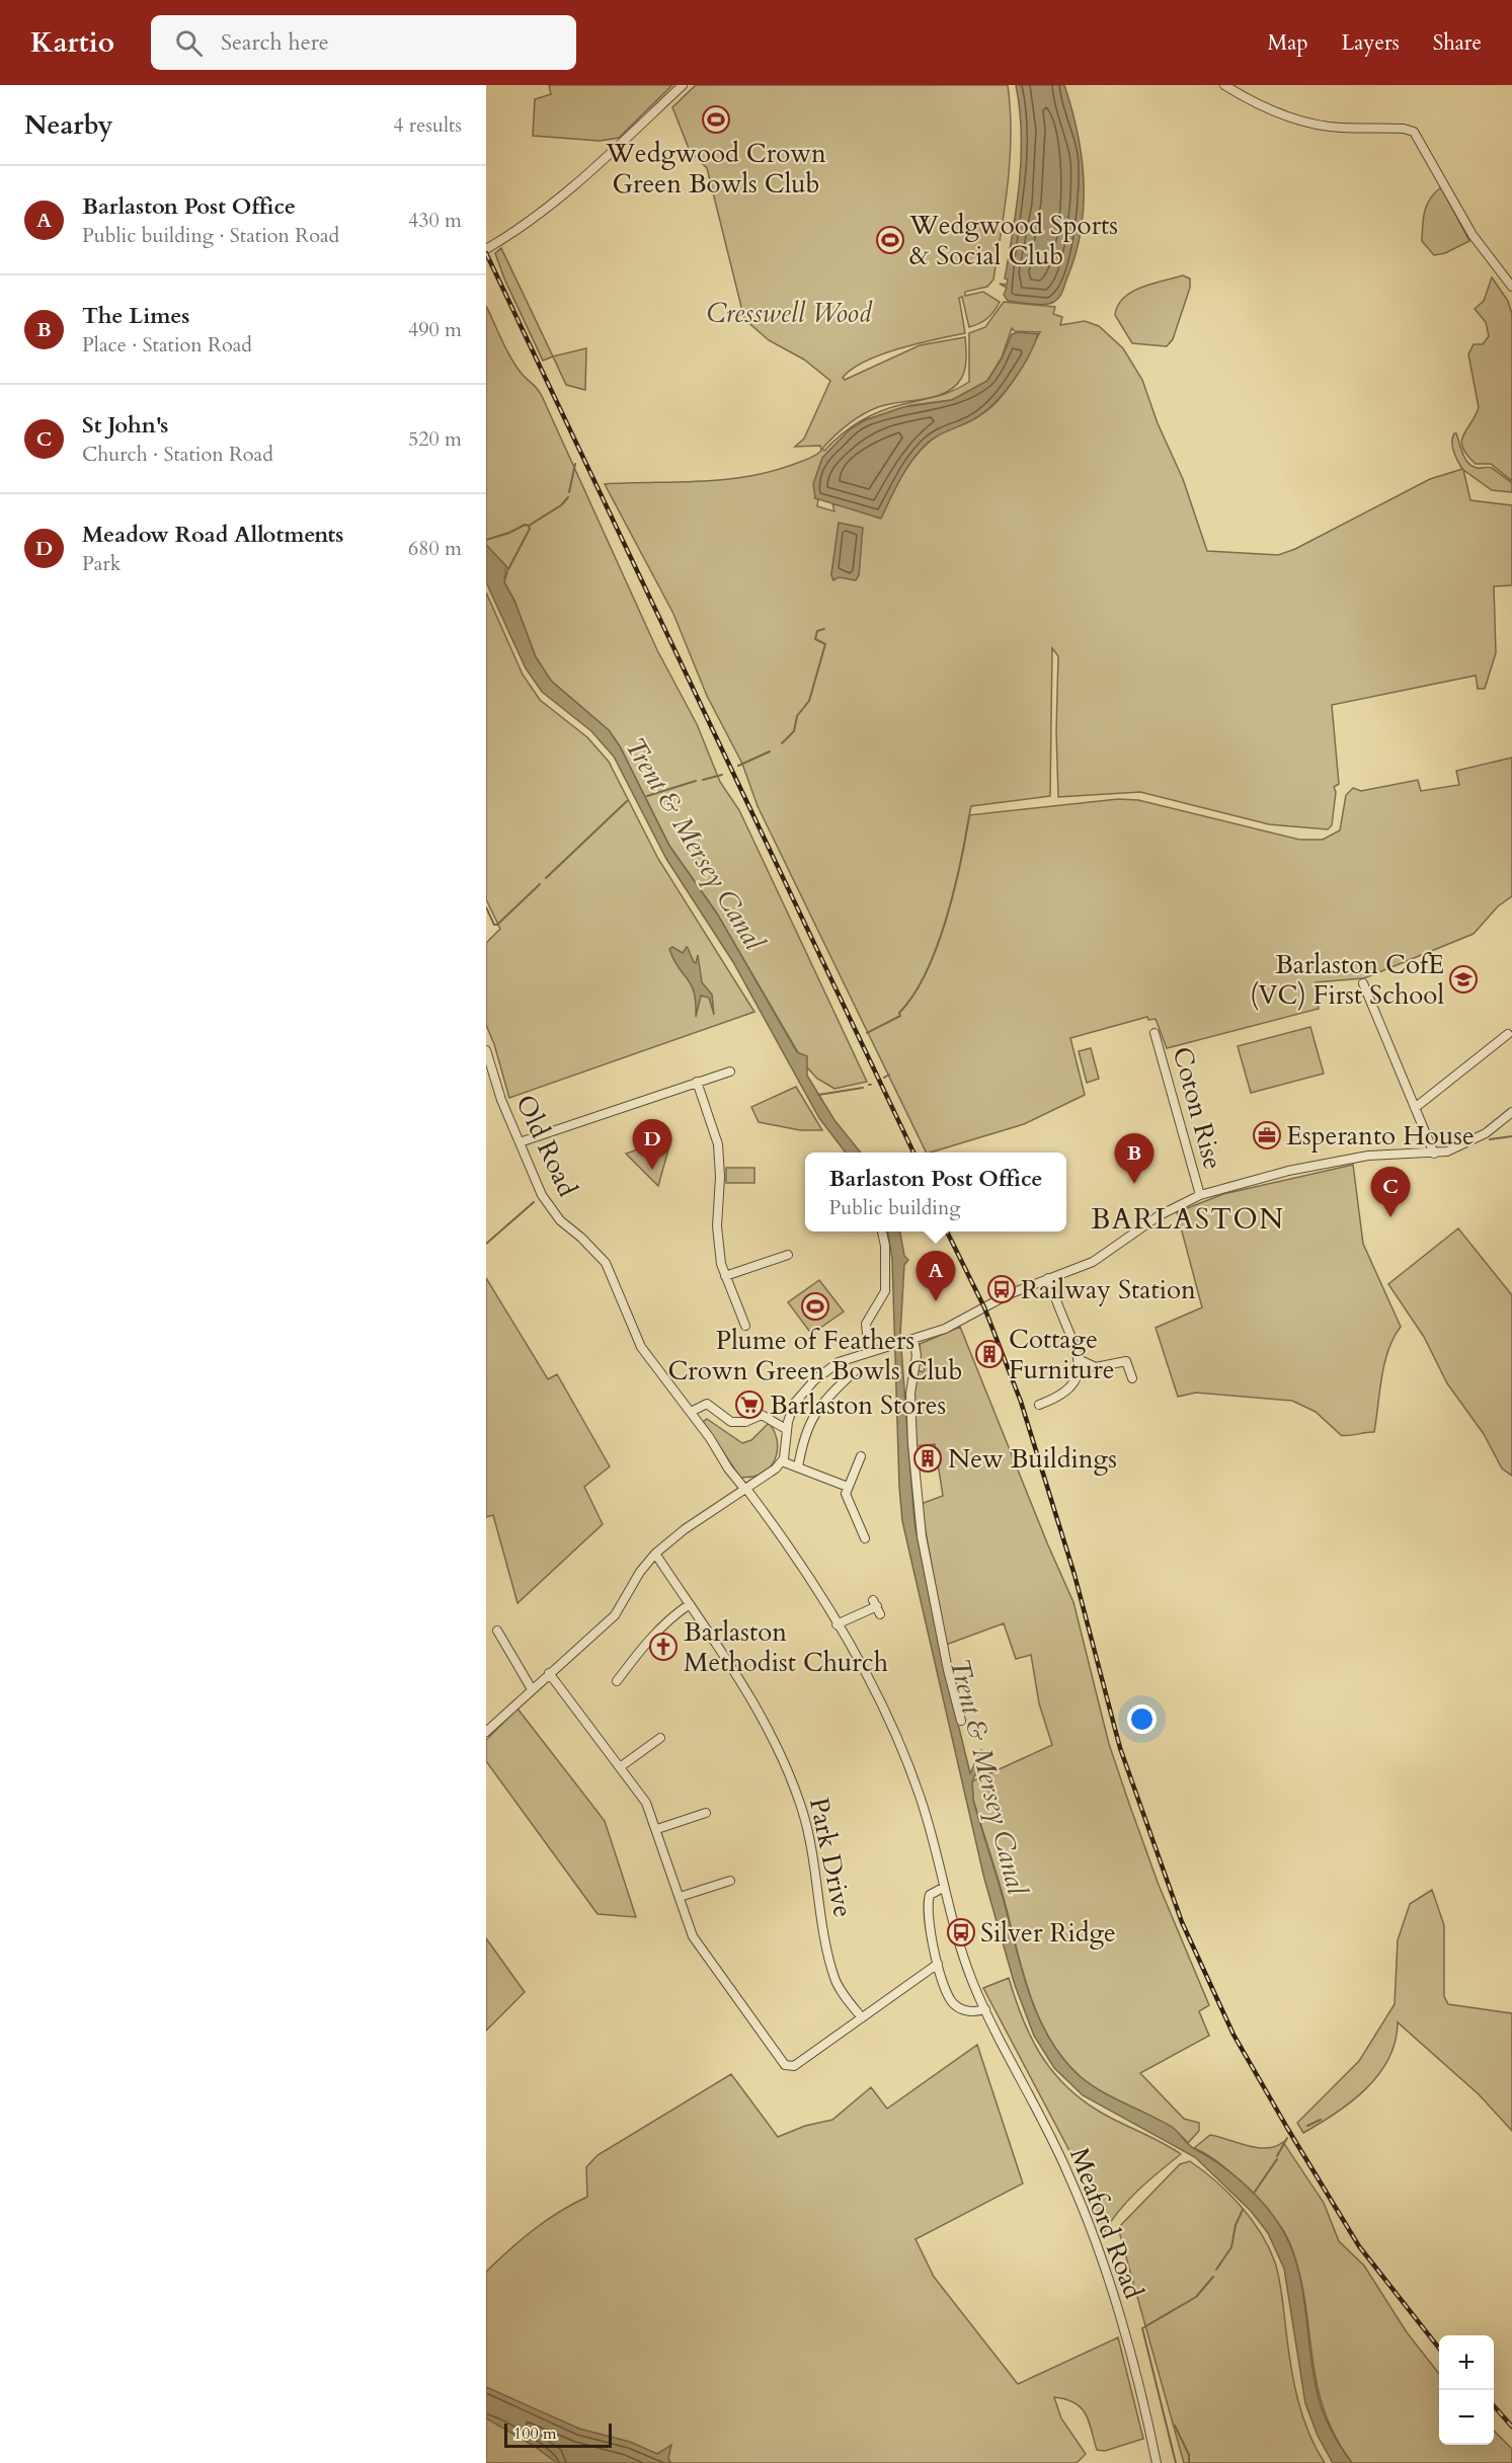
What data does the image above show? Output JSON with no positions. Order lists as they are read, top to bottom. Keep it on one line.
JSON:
{"streets":{"street":["Coton Rise","Old Road","Park Drive","Meaford Road"]},"crossings":[["Old Road","Meaford Road"]],"districts":["BARLASTON"],"water":["Trent & Mersey Canal"],"parks":["Cresswell Wood"],"places":{"sports":["Wedgwood Crown Green Bowls Club","Wedgwood Sports & Social Club","Plume of Feathers Crown Green Bowls Club"],"school or university":["Barlaston CofE (VC) First School"],"office":["Esperanto House"],"bus stop":["Railway Station","Silver Ridge"],"building":["Cottage Furniture","New Buildings"],"supermarket":["Barlaston Stores"],"church":["Barlaston Methodist Church"]},"scale_bar":"100 m","page":{"header":"Kartio","search":"Search here","nav":["Map","Layers","Share"],"heading":["Nearby","4 results"],"list":[{"mark":"A","name":"Barlaston Post Office","note":"Public building · Station Road","value":"430 m"},{"mark":"B","name":"The Limes","note":"Place · Station Road","value":"490 m"},{"mark":"C","name":"St John's","note":"Church · Station Road","value":"520 m"},{"mark":"D","name":"Meadow Road Allotments","note":"Park","value":"680 m"}],"pins":["D","B","C","A"],"popup":["Barlaston Post Office","Public building"],"map_buttons":["+","−"],"scale":"100 m"}}
